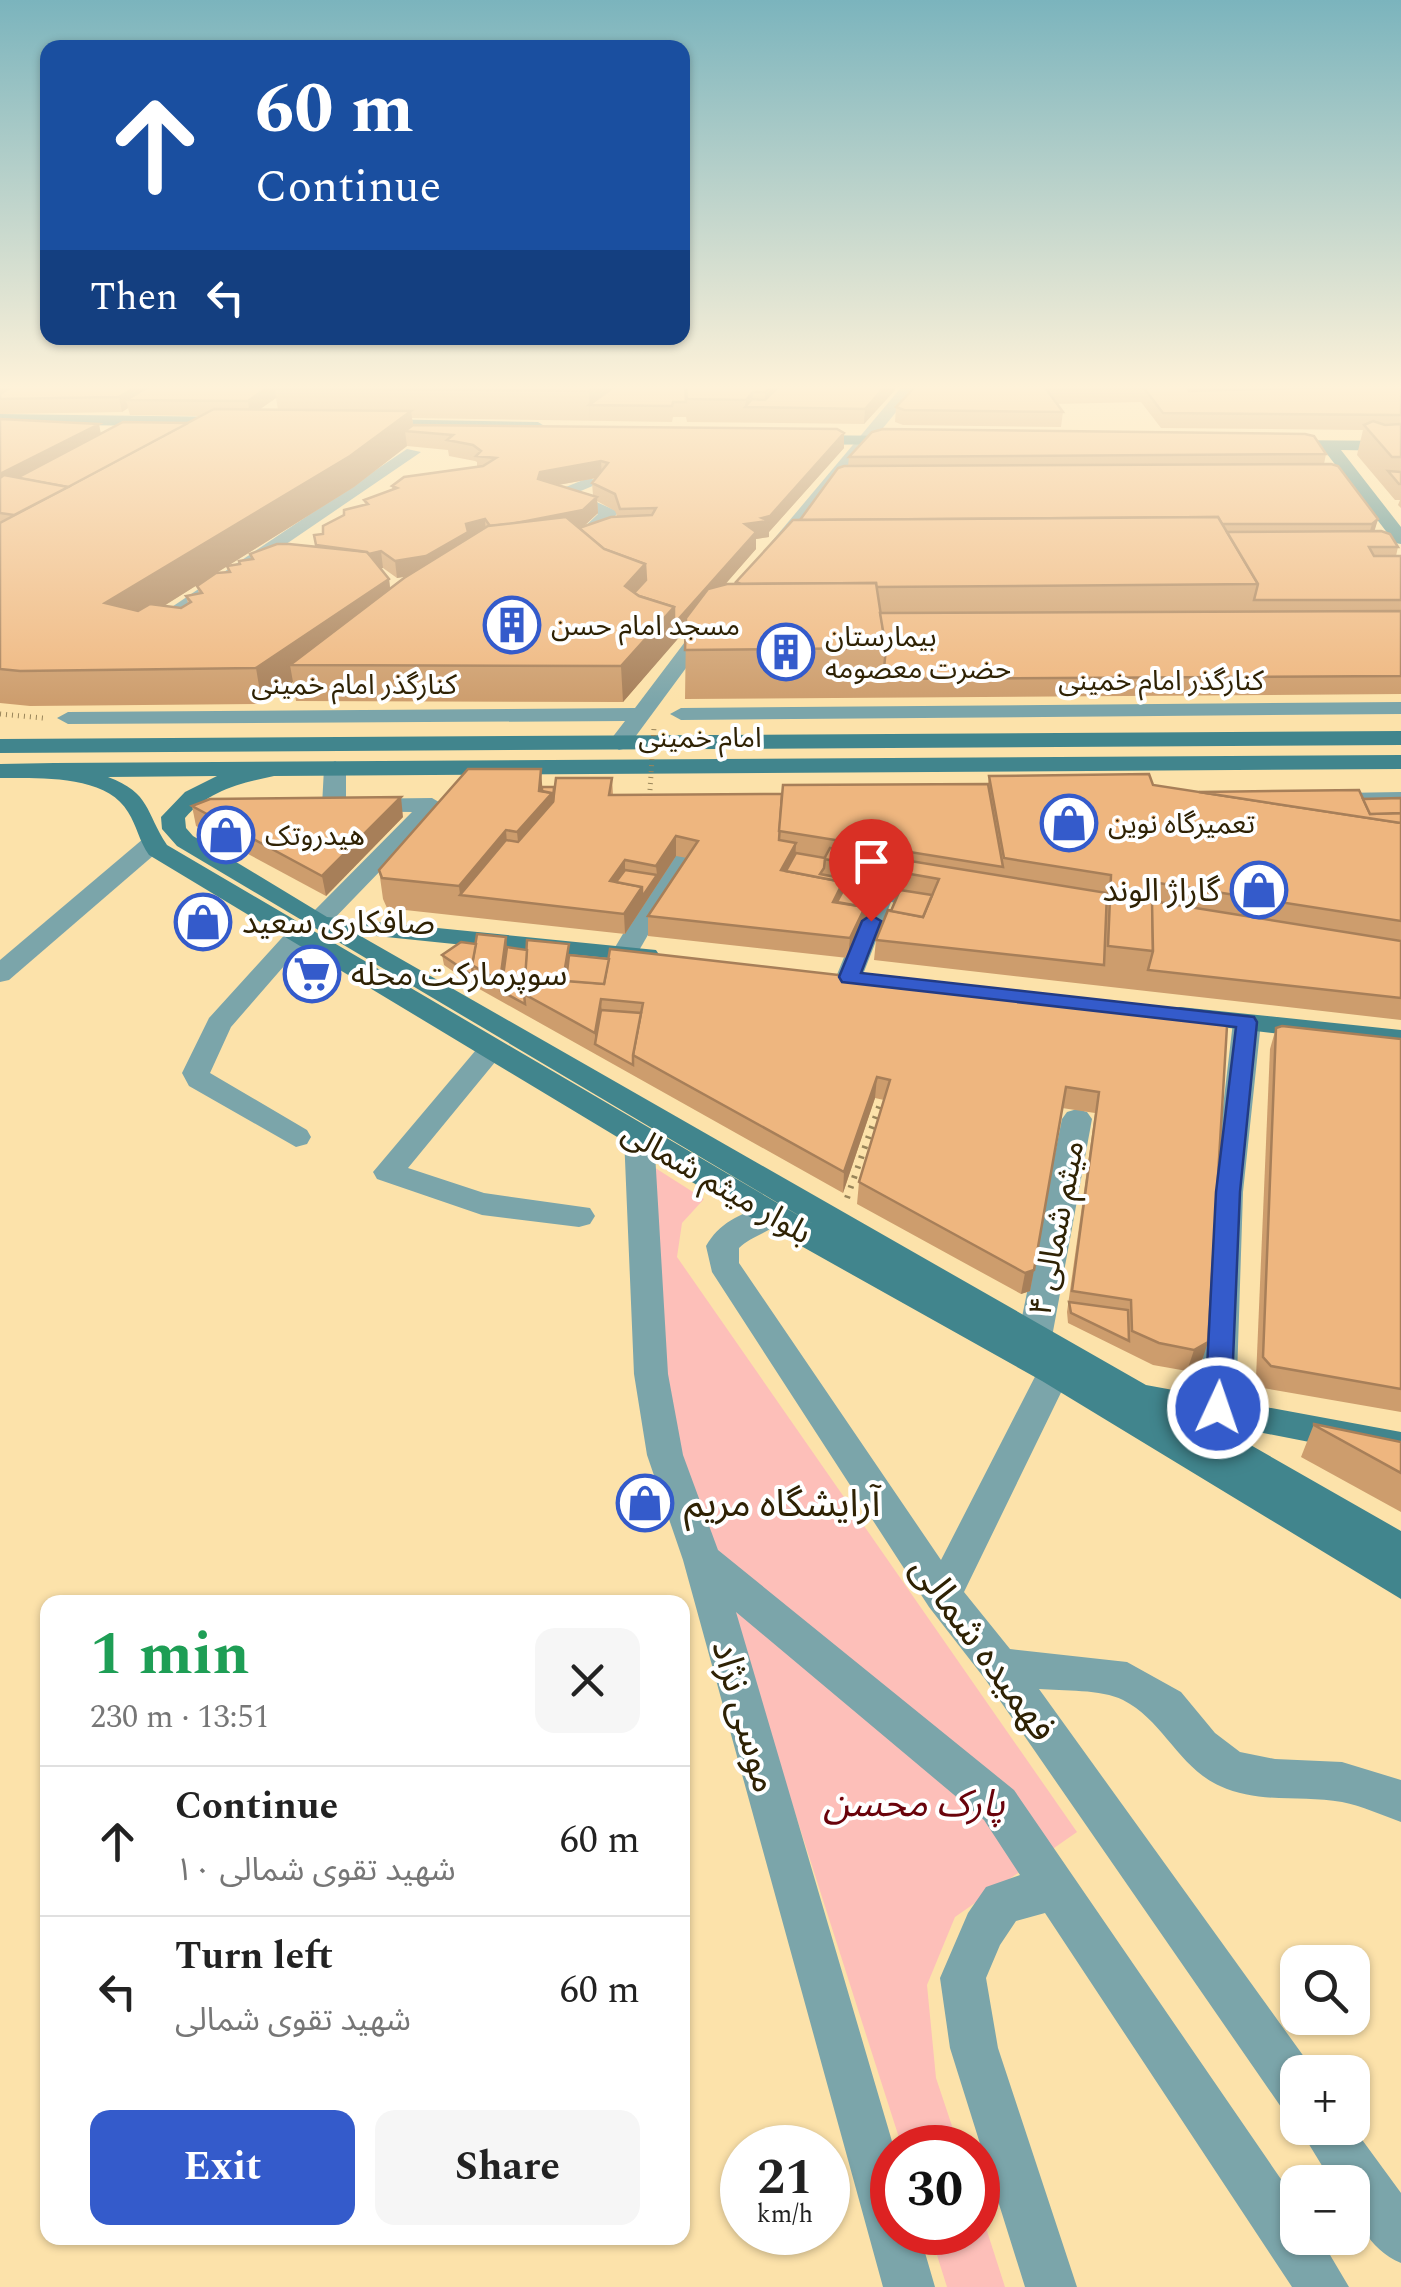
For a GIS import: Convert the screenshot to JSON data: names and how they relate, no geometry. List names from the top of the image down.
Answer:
{
  "streets": {
    "main road": ["امام خمینی", "بلوار میثم شمالی"],
    "street": [
      "کنارگذر امام خمینی",
      "میثم شمالی ۴",
      "فهمیده شمالی",
      "موسی نژاد"
    ]
  },
  "crossings": [
    ["بلوار میثم شمالی", "میثم شمالی ۴"],
    ["بلوار میثم شمالی", "فهمیده شمالی"],
    ["بلوار میثم شمالی", "موسی نژاد"]
  ],
  "parks": ["پارک محسن"],
  "places": {
    "building": ["مسجد امام حسن", "بیمارستان حضرت معصومه"],
    "shop": [
      "تعمیرگاه نوین",
      "هیدروتک",
      "گاراژ الوند",
      "صافکاری سعید",
      "آرایشگاه مریم"
    ],
    "supermarket": ["سوپرمارکت محله"]
  },
  "page": {
    "turn": ["60 m", "Continue"],
    "then": "Then",
    "heading": ["1 min", "230 m · 13:51"],
    "list": [
      {
        "name": "Continue",
        "note": "شهید تقوی شمالی ۱۰",
        "value": "60 m"
      },
      {
        "name": "Turn left",
        "note": "شهید تقوی شمالی",
        "value": "60 m"
      }
    ],
    "map_buttons": ["+", "−"],
    "buttons": ["Exit", "Share"],
    "speed": "21 km/h",
    "limit": "30"
  }
}
